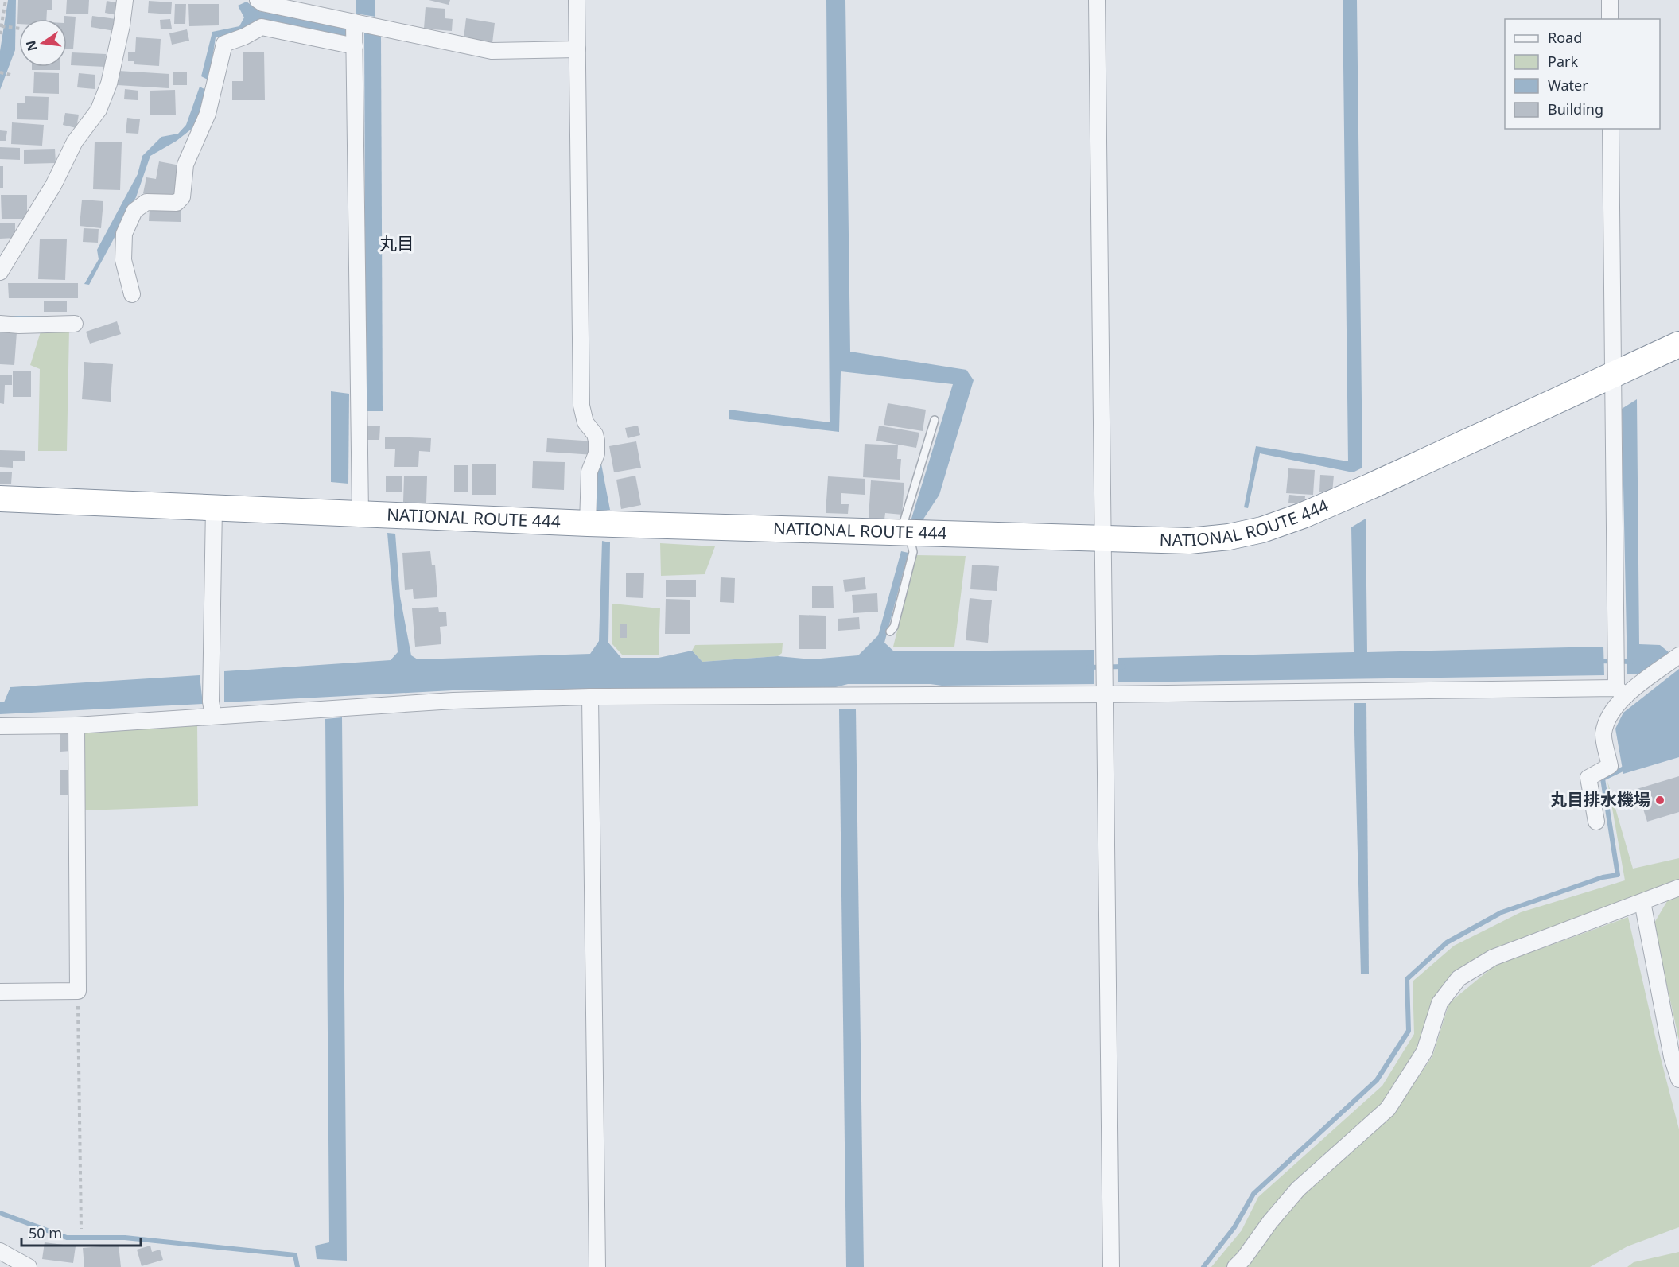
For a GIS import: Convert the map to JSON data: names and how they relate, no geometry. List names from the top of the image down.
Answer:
{
  "streets": {
    "highway": ["NATIONAL ROUTE 444"]
  },
  "districts": ["丸目"],
  "places": ["丸目排水機場"],
  "legend": [
    "Road",
    "Park",
    "Water",
    "Building"
  ],
  "scale_bar": "50 m",
  "north": "left"
}
